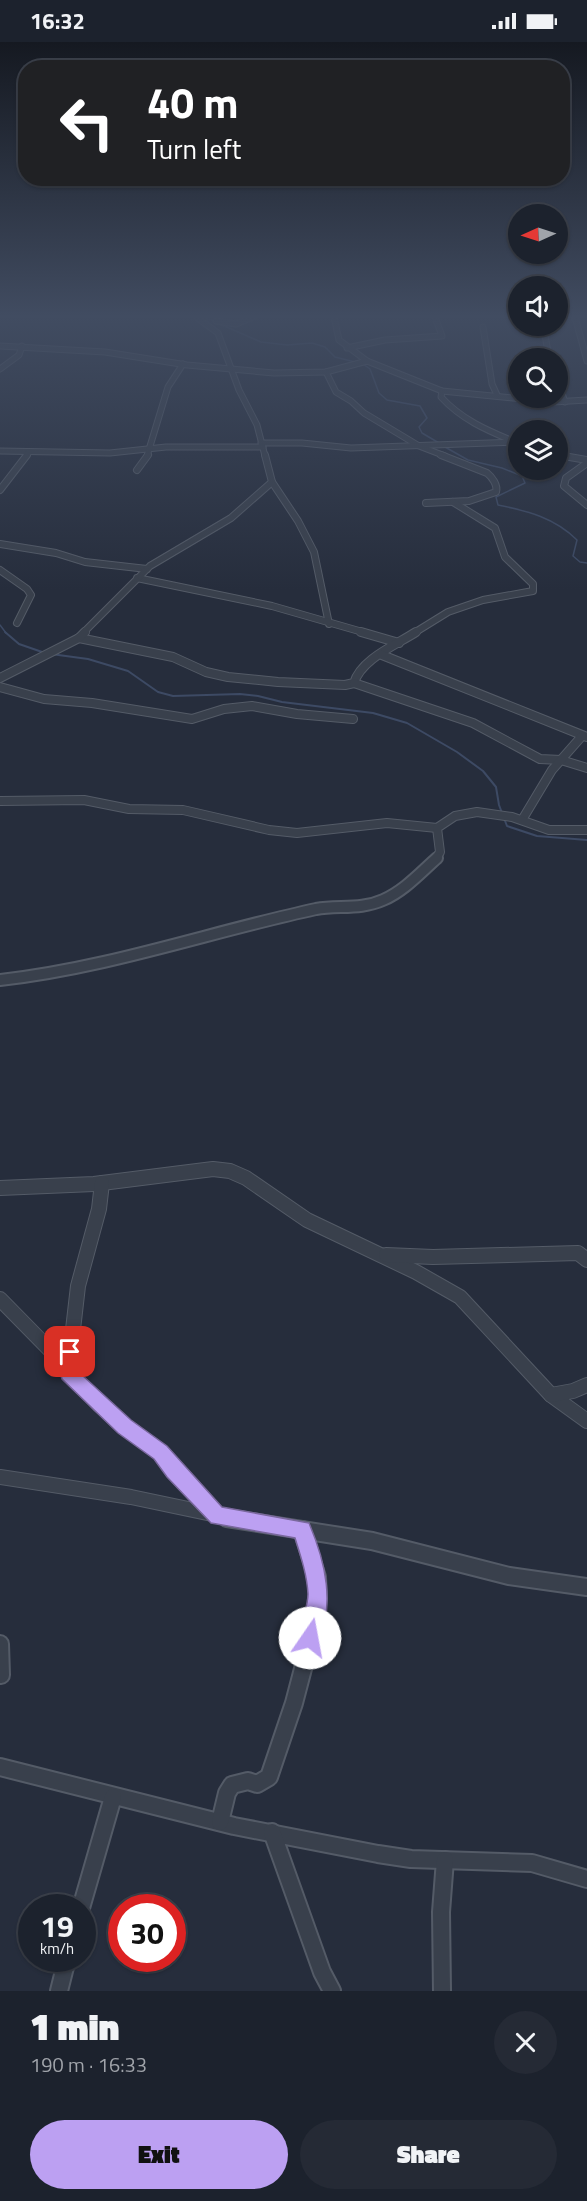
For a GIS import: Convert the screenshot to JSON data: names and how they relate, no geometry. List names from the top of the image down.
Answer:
{
  "north": "left",
  "page": {
    "status": "16:32",
    "turn": ["40 m", "Turn left"],
    "speed": "19 km/h",
    "limit": "30",
    "heading": ["1 min", "190 m · 16:33"],
    "buttons": ["Exit", "Share"]
  }
}
